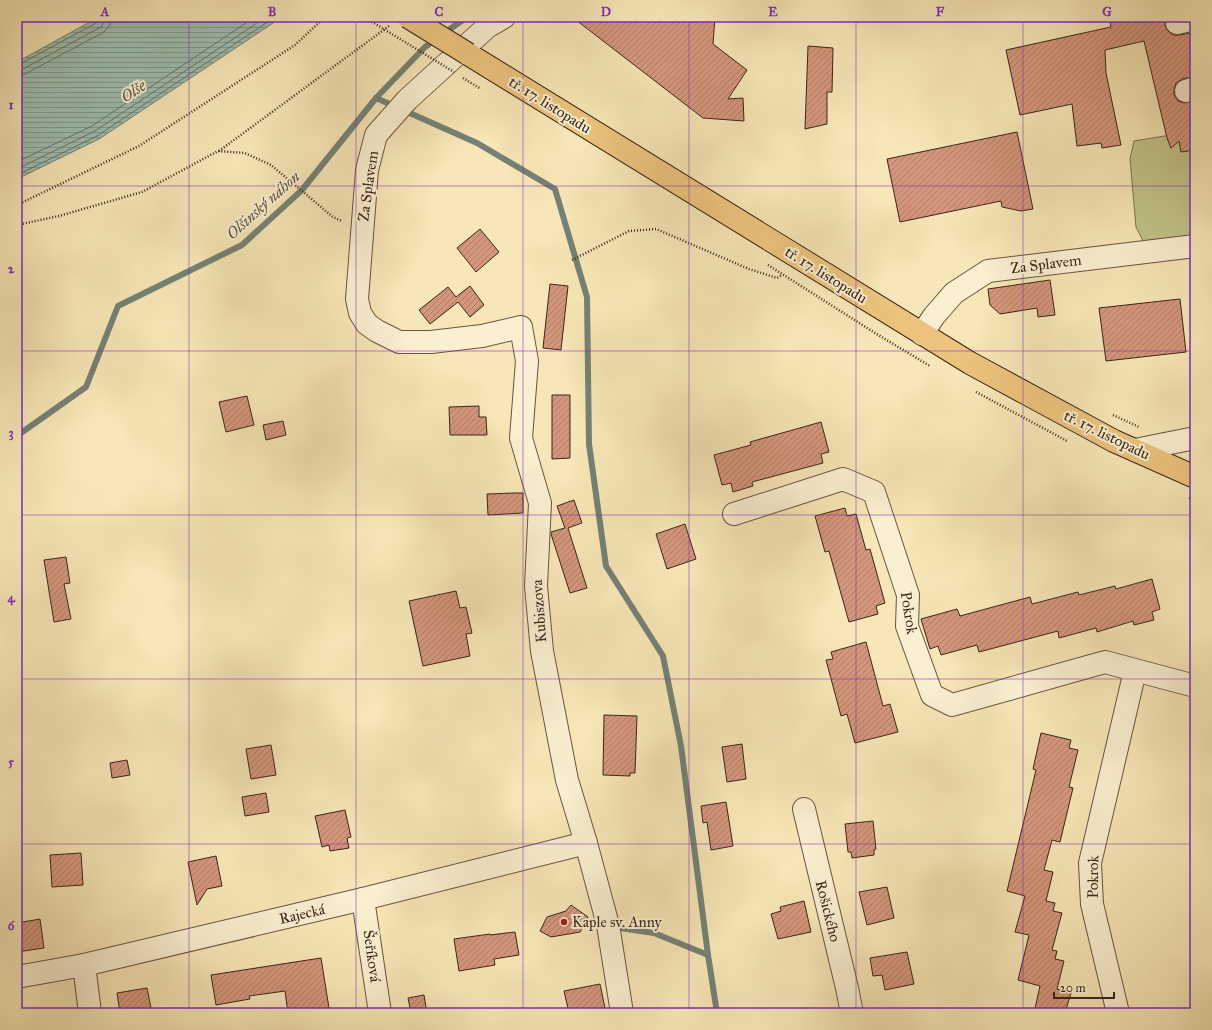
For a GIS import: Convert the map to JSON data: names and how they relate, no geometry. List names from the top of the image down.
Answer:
{
  "streets": {
    "main road": ["tř. 17. listopadu"],
    "street": [
      "Za Splavem",
      "Kubiszova",
      "Pokrok",
      "Rošického",
      "Rajecká",
      "Šeříková"
    ]
  },
  "crossings": [
    ["tř. 17. listopadu", "Za Splavem"],
    ["Za Splavem", "Kubiszova"],
    ["Kubiszova", "Rajecká"],
    ["Rajecká", "Šeříková"]
  ],
  "water": ["Olše", "Olšinský náhon"],
  "places": ["Kaple sv. Anny"],
  "scale_bar": "20 m",
  "grid": {
    "columns": [
      "A",
      "B",
      "C",
      "D",
      "E",
      "F",
      "G"
    ],
    "rows": [
      "1",
      "2",
      "3",
      "4",
      "5",
      "6"
    ]
  }
}
